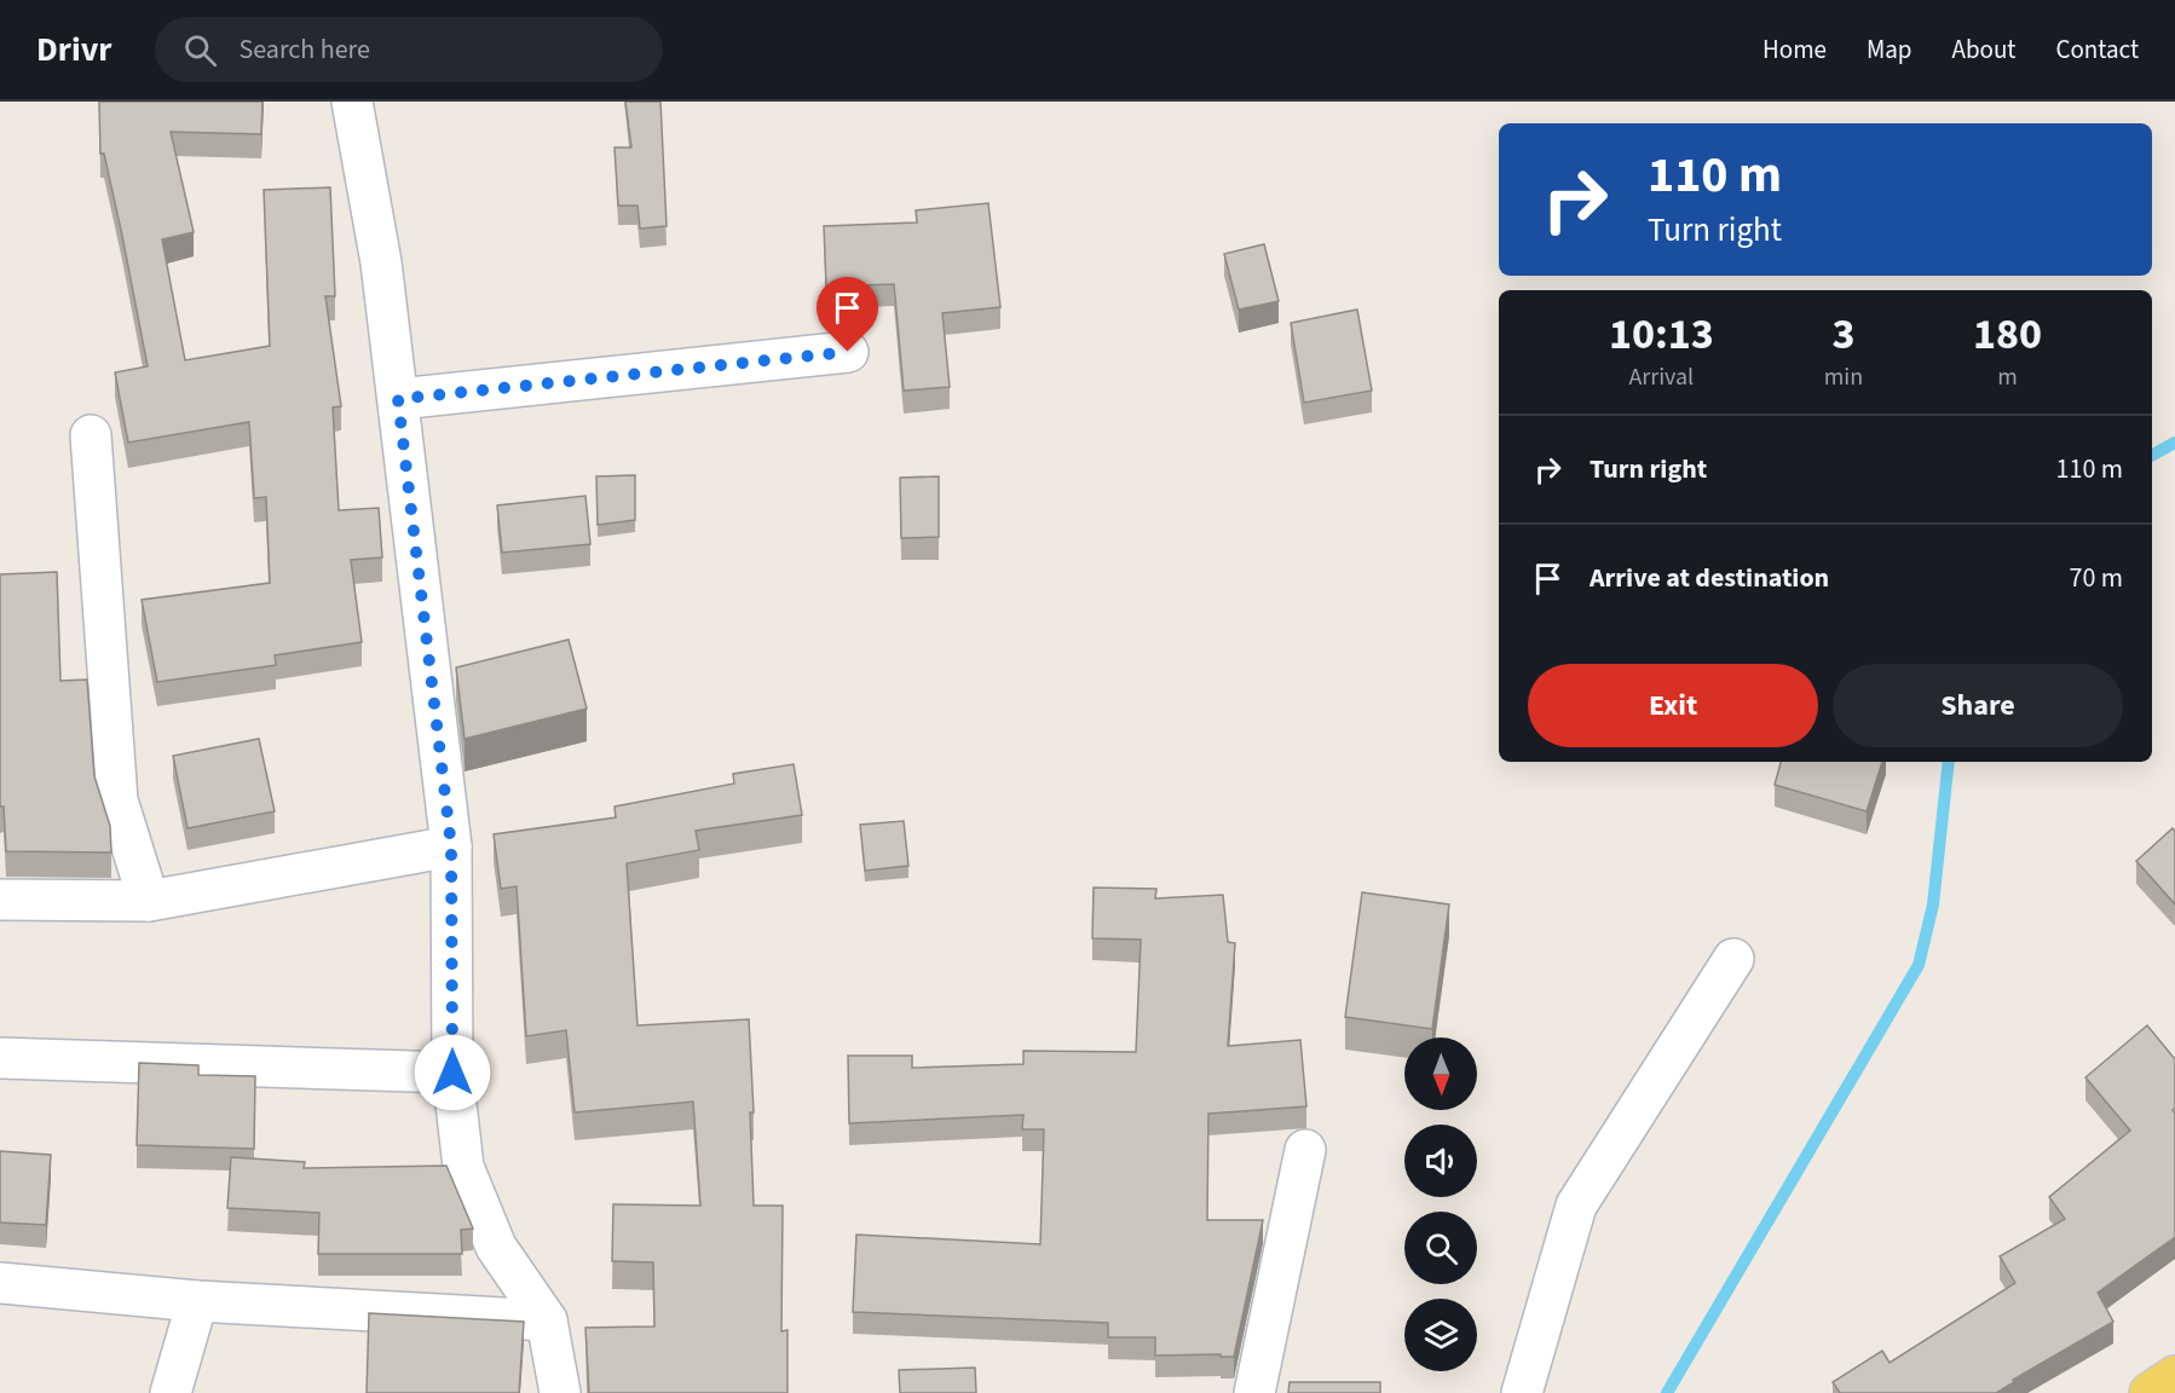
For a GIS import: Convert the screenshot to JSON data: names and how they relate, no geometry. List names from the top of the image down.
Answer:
{
  "north": "bottom",
  "page": {
    "header": "Drivr",
    "search": "Search here",
    "nav": [
      "Home",
      "Map",
      "About",
      "Contact"
    ],
    "turn": ["110 m", "Turn right"],
    "eta": [
      "10:13",
      "Arrival",
      "3",
      "min",
      "180",
      "m"
    ],
    "list": [
      {
        "name": "Turn right",
        "value": "110 m"
      },
      {
        "name": "Arrive at destination",
        "value": "70 m"
      }
    ],
    "buttons": ["Exit", "Share"]
  }
}
